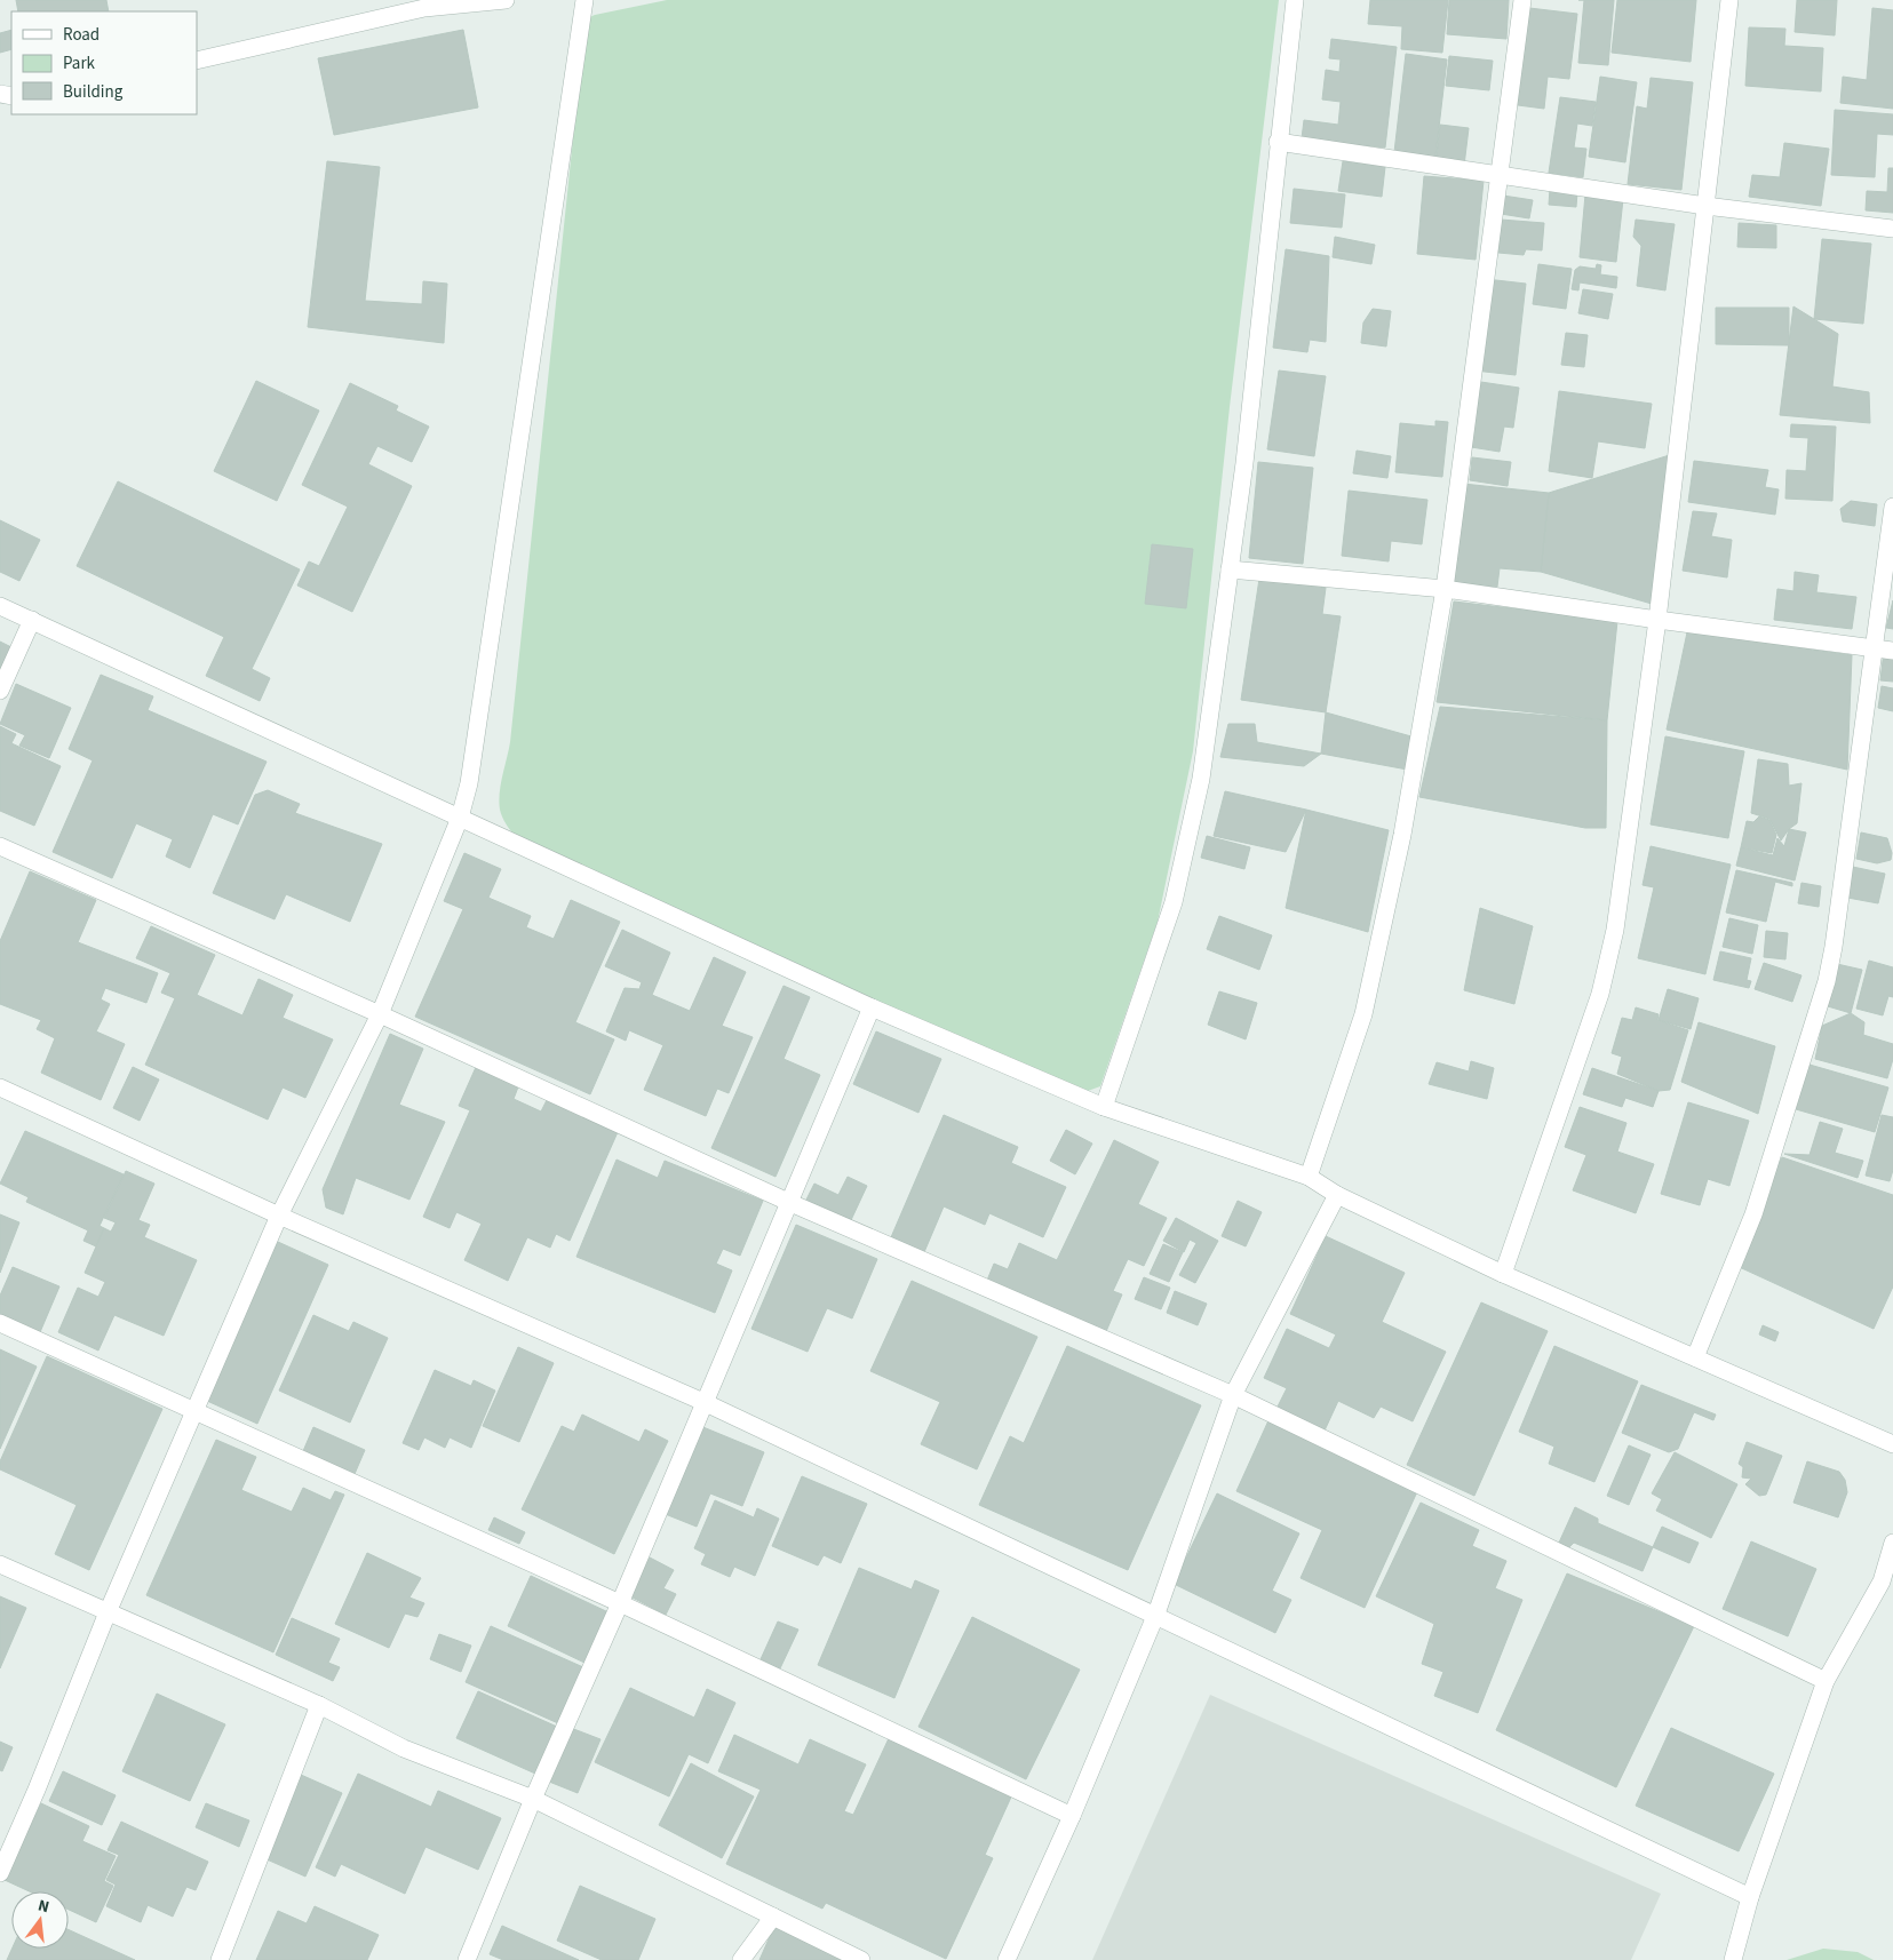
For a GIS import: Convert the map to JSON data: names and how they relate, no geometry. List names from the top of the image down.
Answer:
{
  "legend": ["Road", "Park", "Building"],
  "north": "top"
}
